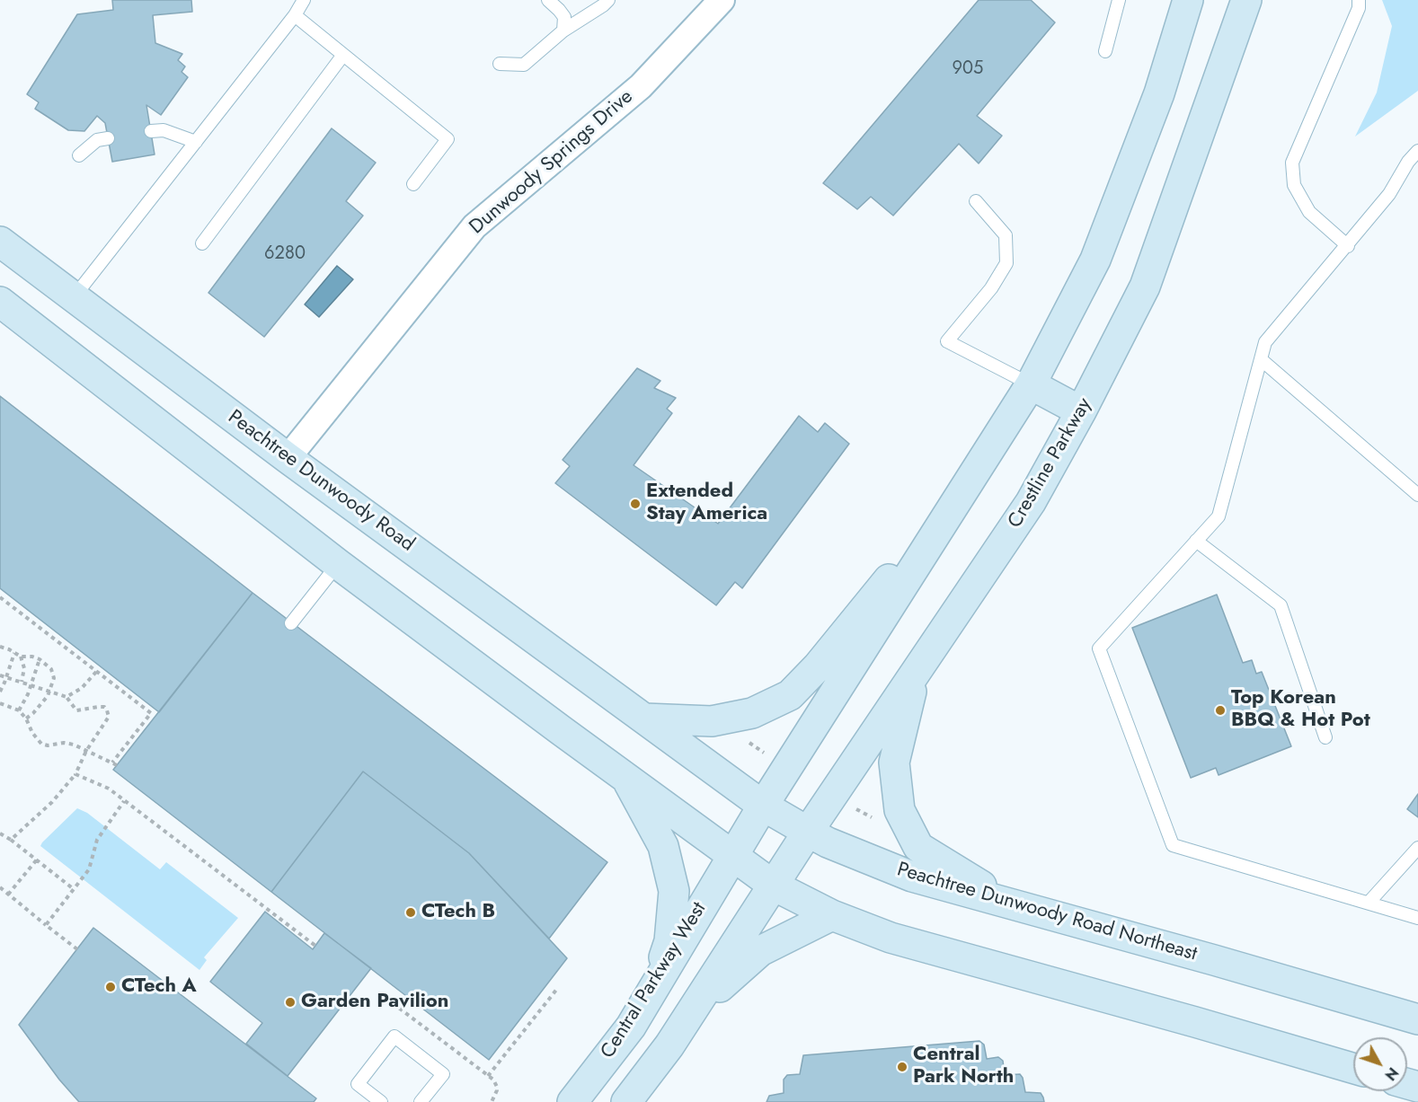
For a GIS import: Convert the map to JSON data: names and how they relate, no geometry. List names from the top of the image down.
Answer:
{
  "streets": {
    "main road": [
      "Crestline Parkway",
      "Peachtree Dunwoody Road",
      "Peachtree Dunwoody Road Northeast",
      "Central Parkway West"
    ],
    "street": ["Dunwoody Springs Drive"]
  },
  "crossings": [
    ["Dunwoody Springs Drive", "Peachtree Dunwoody Road"],
    ["Crestline Parkway", "Peachtree Dunwoody Road Northeast"],
    ["Peachtree Dunwoody Road", "Peachtree Dunwoody Road Northeast"]
  ],
  "places": [
    "Extended Stay America",
    "Top Korean BBQ & Hot Pot",
    "CTech B",
    "CTech A",
    "Garden Pavilion",
    "Central Park North"
  ],
  "house_numbers": ["905", "6280"],
  "north": "bottom right"
}
